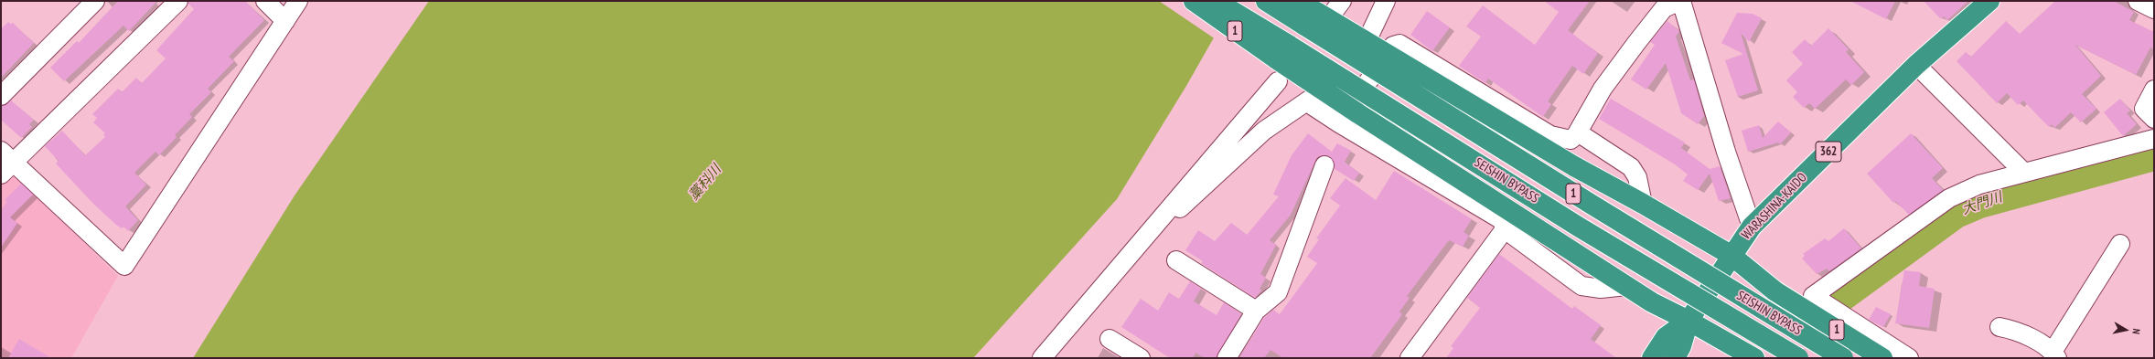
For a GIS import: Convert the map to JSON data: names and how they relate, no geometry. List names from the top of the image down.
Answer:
{
  "streets": {
    "highway": [
      "1",
      "362",
      "SEISHIN BYPASS",
      "WARASHINA-KAIDO"
    ]
  },
  "crossings": [
    ["1", "362"],
    ["1", "WARASHINA-KAIDO"],
    ["362", "WARASHINA-KAIDO"]
  ],
  "water": ["藁科川", "大門川"],
  "north": "right"
}
